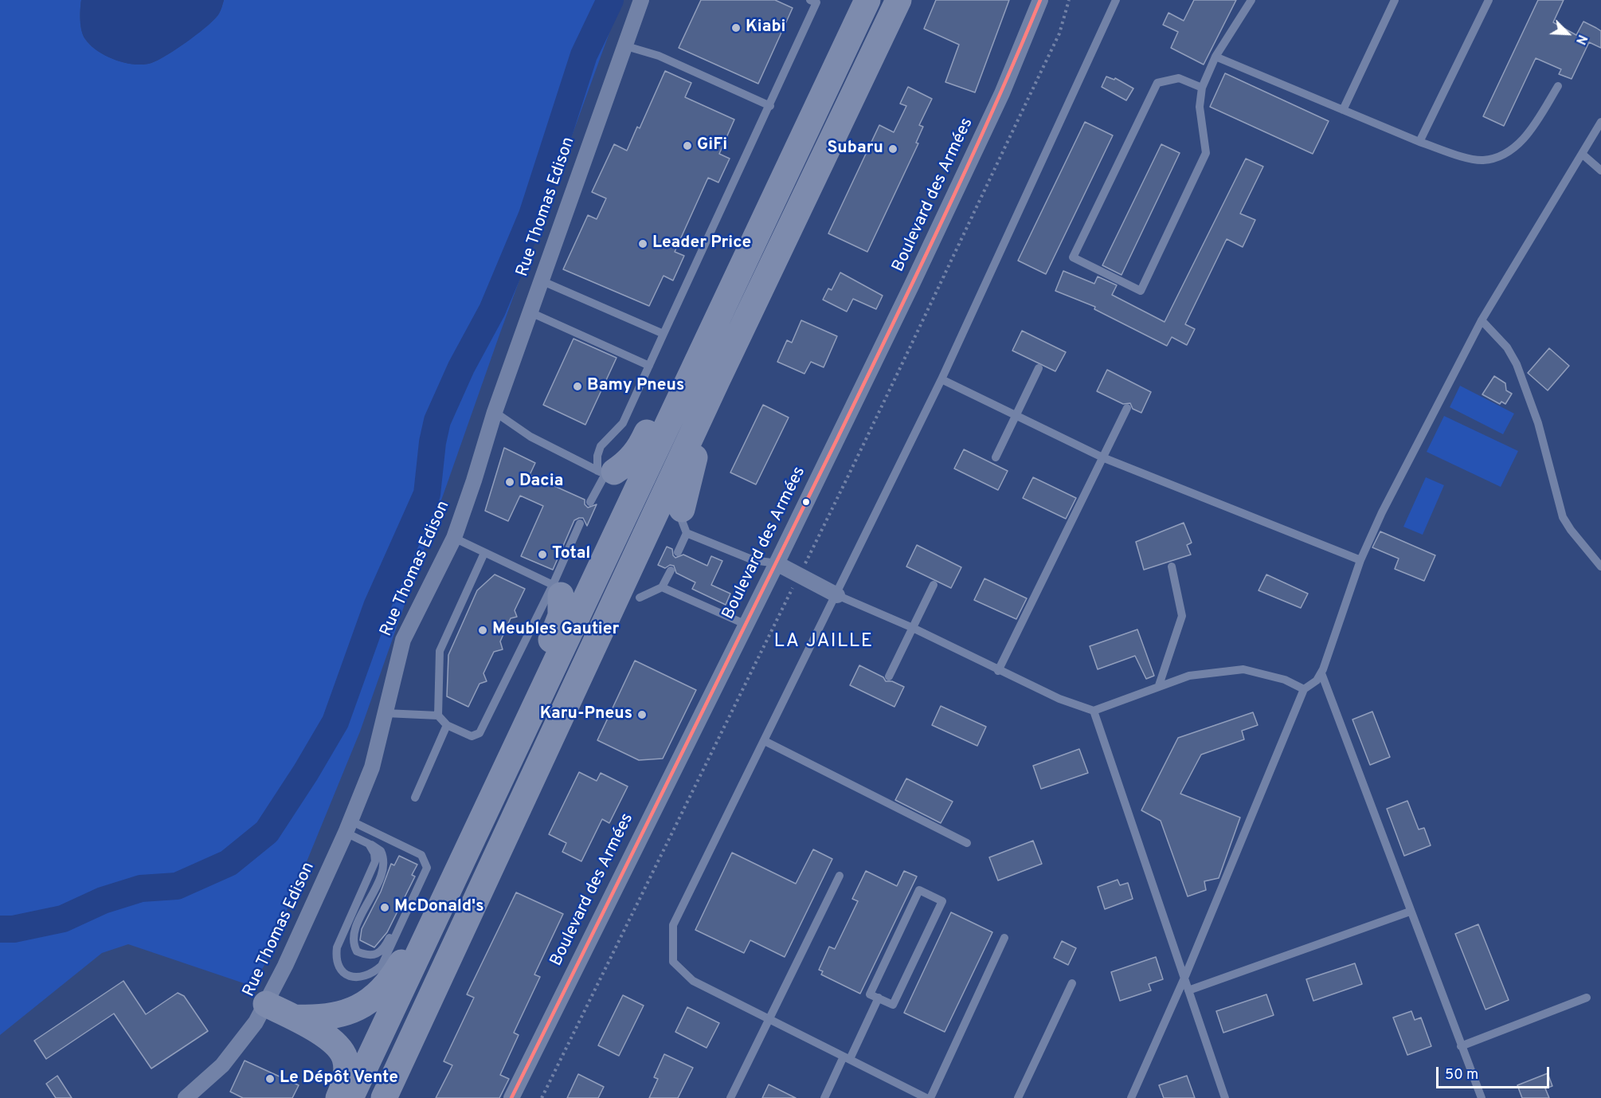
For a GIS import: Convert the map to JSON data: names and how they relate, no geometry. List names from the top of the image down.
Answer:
{
  "streets": {
    "street": ["Boulevard des Armées", "Rue Thomas Edison"]
  },
  "districts": ["LA JAILLE"],
  "places": [
    "Kiabi",
    "GiFi",
    "Subaru",
    "Leader Price",
    "Bamy Pneus",
    "Dacia",
    "Total",
    "Meubles Gautier",
    "Karu-Pneus",
    "McDonald's",
    "Le Dépôt Vente"
  ],
  "scale_bar": "50 m",
  "north": "bottom right"
}
